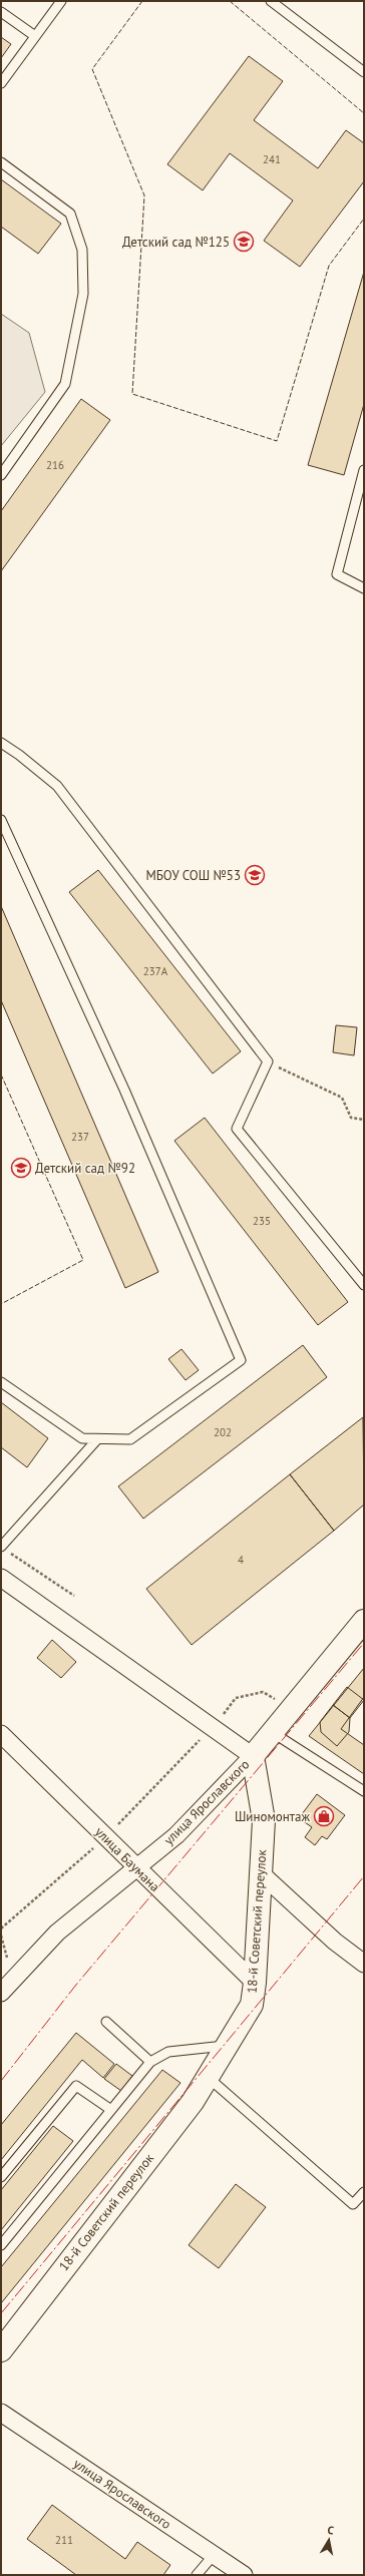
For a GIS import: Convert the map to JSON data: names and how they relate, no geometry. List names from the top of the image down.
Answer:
{
  "streets": {
    "street": ["улица Ярославского", "улица Баумана", "18-й Советский переулок"]
  },
  "crossings": [
    ["улица Ярославского", "улица Баумана"],
    ["улица Ярославского", "18-й Советский переулок"],
    ["улица Баумана", "18-й Советский переулок"]
  ],
  "places": {
    "school or university": ["Детский сад №125", "МБОУ СОШ №53", "Детский сад №92"],
    "shop": ["Шиномонтаж"]
  },
  "house_numbers": [
    "241",
    "216",
    "237А",
    "237",
    "235",
    "202",
    "4",
    "211"
  ],
  "north": "top"
}
